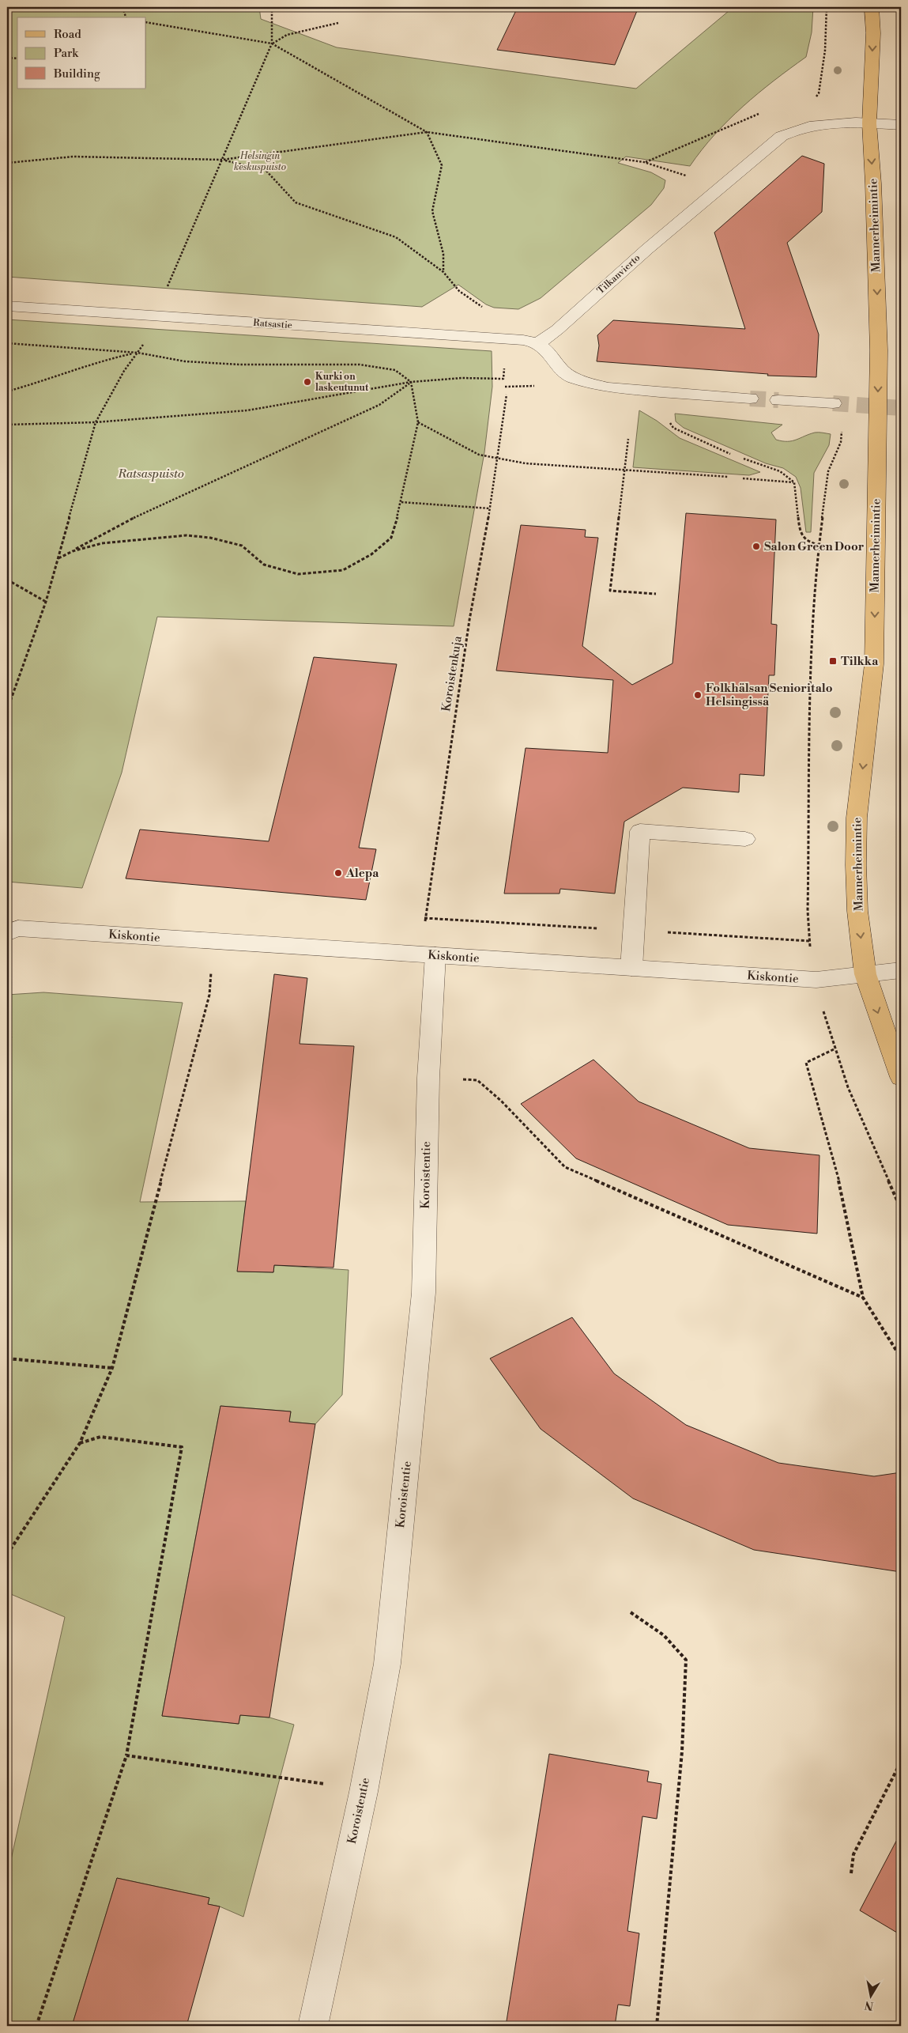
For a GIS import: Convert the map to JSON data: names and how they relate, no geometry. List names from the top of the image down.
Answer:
{
  "streets": {
    "main road": ["Mannerheimintie"],
    "street": [
      "Tilkanvierto",
      "Ratsastie",
      "Kiskontie",
      "Koroistentie"
    ],
    "path": ["Koroistenkuja"]
  },
  "crossings": [
    ["Mannerheimintie", "Tilkanvierto"],
    ["Mannerheimintie", "Kiskontie"],
    ["Tilkanvierto", "Ratsastie"],
    ["Koroistenkuja", "Kiskontie"],
    ["Koroistenkuja", "Koroistentie"],
    ["Kiskontie", "Koroistentie"]
  ],
  "one_way": ["Mannerheimintie"],
  "parks": ["Helsingin keskuspuisto", "Ratsaspuisto"],
  "places": {
    "other": [
      "Kurki on laskeutunut",
      "Salon Green Door",
      "Folkhälsan Senioritalo Helsingissä",
      "Alepa"
    ],
    "transit": ["Tilkka"]
  },
  "legend": ["Road", "Park", "Building"],
  "north": "bottom"
}
